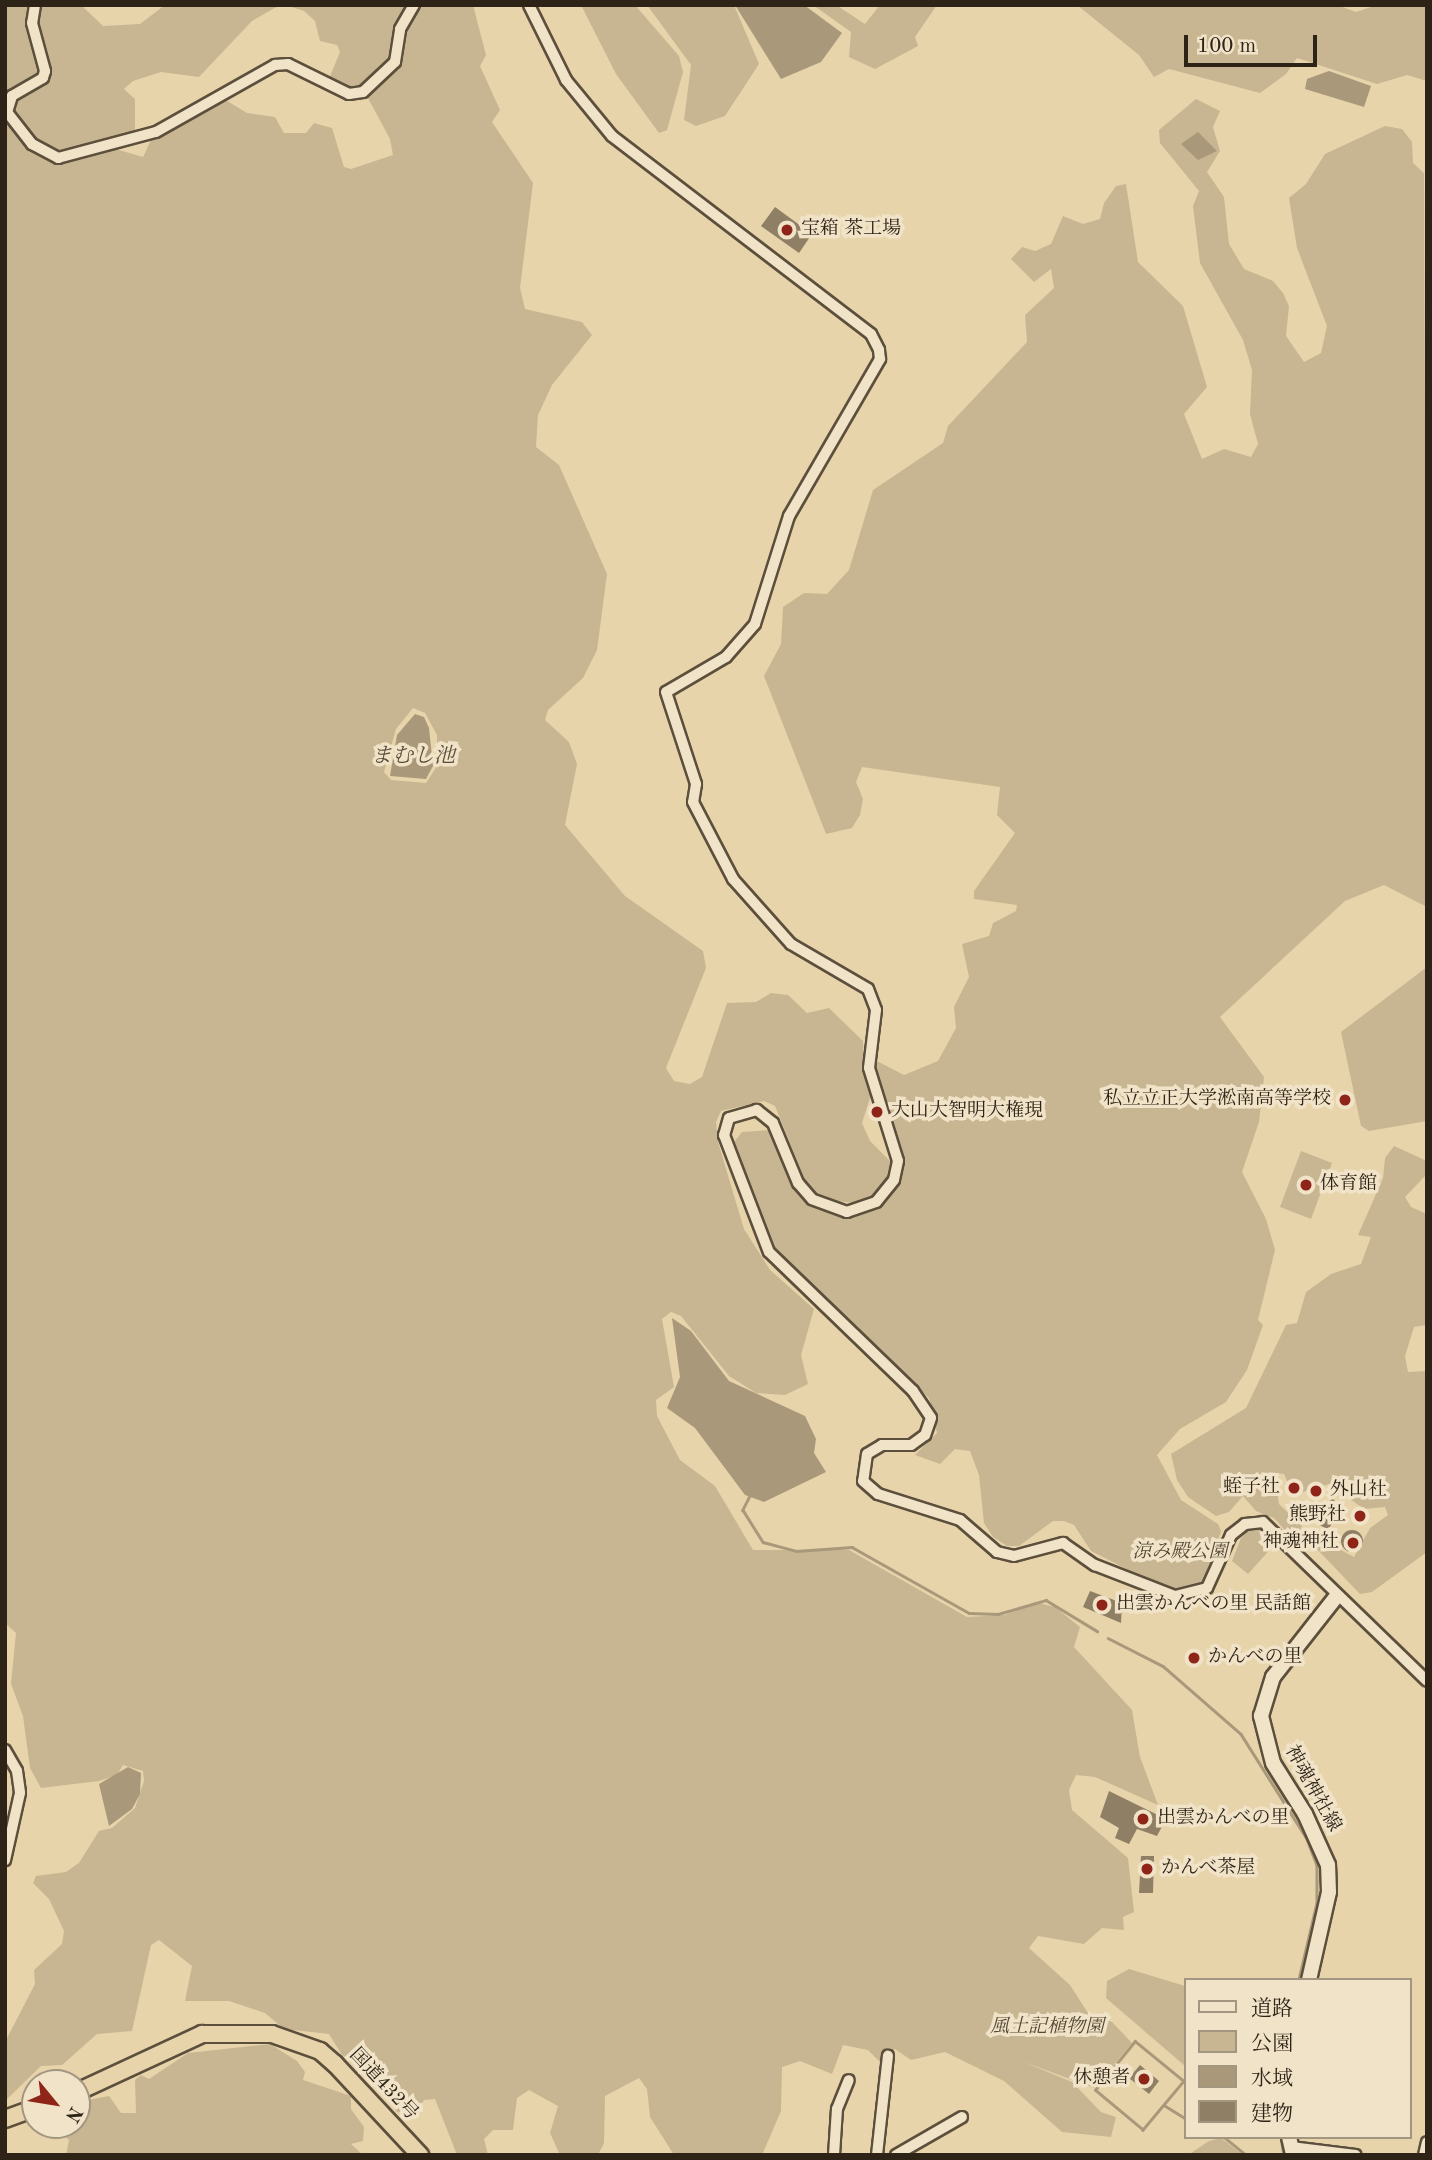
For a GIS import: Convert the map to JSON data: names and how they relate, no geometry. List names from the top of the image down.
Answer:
{
  "streets": {
    "highway": ["国道432号"],
    "main road": ["神魂神社線"]
  },
  "water": ["まむし池"],
  "parks": ["涼み殿公園", "風土記植物園"],
  "places": [
    "宝箱 茶工場",
    "私立立正大学淞南高等学校",
    "大山大智明大権現",
    "体育館",
    "蛭子社",
    "外山社",
    "熊野社",
    "神魂神社",
    "出雲かんべの里 民話館",
    "かんべの里",
    "出雲かんべの里",
    "かんべ茶屋",
    "休憩者"
  ],
  "legend": [
    "道路",
    "公園",
    "水域",
    "建物"
  ],
  "scale_bar": "100 m",
  "north": "bottom right"
}
